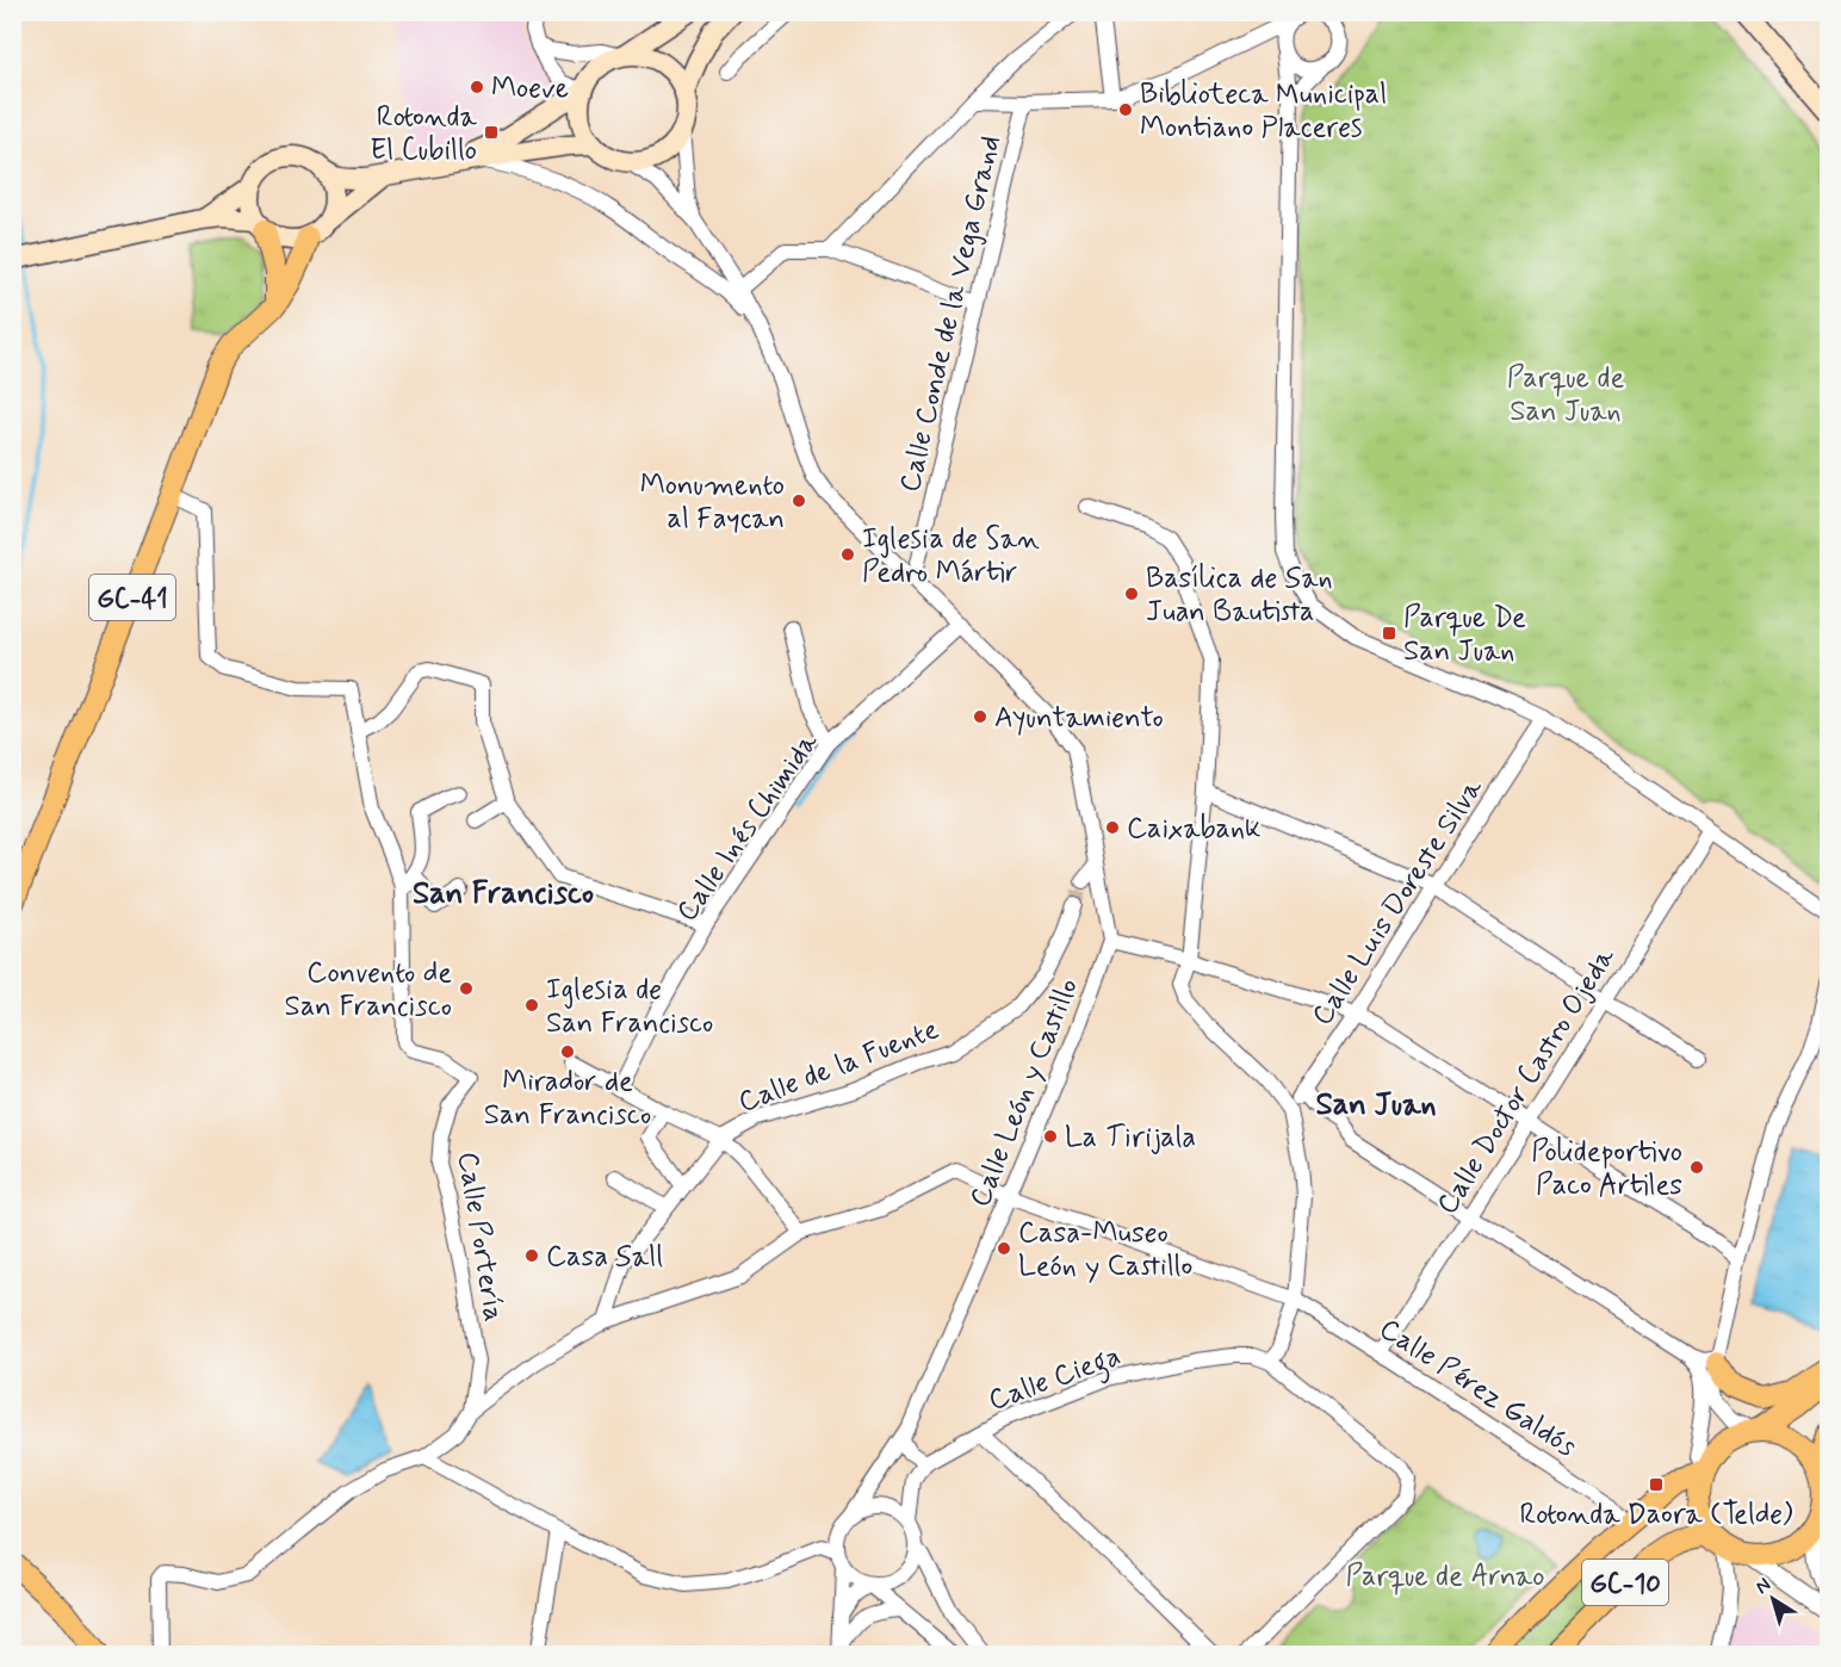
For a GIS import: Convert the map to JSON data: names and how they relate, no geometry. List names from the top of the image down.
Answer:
{
  "streets": {
    "main road": ["GC-41", "GC-10"],
    "street": [
      "Calle Conde de la Vega Grand",
      "Calle Inés Chimida",
      "Calle Luis Doreste Silva",
      "Calle de la Fuente",
      "Calle Doctor Castro Ojeda",
      "Calle León y Castillo",
      "Calle Portería",
      "Calle Ciega",
      "Calle Pérez Galdós"
    ]
  },
  "crossings": [
    ["Calle Doctor Castro Ojeda", "Calle Pérez Galdós"],
    ["Calle León y Castillo", "Calle Pérez Galdós"],
    ["Calle Pérez Galdós", "GC-10"]
  ],
  "districts": ["San Francisco", "San Juan"],
  "parks": ["Parque de San Juan", "Parque de Arnao"],
  "places": {
    "other": [
      "Moeve",
      "Biblioteca Municipal Montiano Placeres",
      "Monumento al Faycan",
      "Iglesia de San Pedro Mártir",
      "Basílica de San Juan Bautista",
      "Ayuntamiento",
      "Caixabank",
      "Convento de San Francisco",
      "Iglesia de San Francisco",
      "Mirador de San Francisco",
      "La Tirijala",
      "Polideportivo Paco Artiles",
      "Casa-Museo León y Castillo",
      "Casa Sall"
    ],
    "transit": ["Rotonda El Cubillo", "Parque De San Juan", "Rotonda Daora (Telde)"]
  },
  "north": "top left"
}
